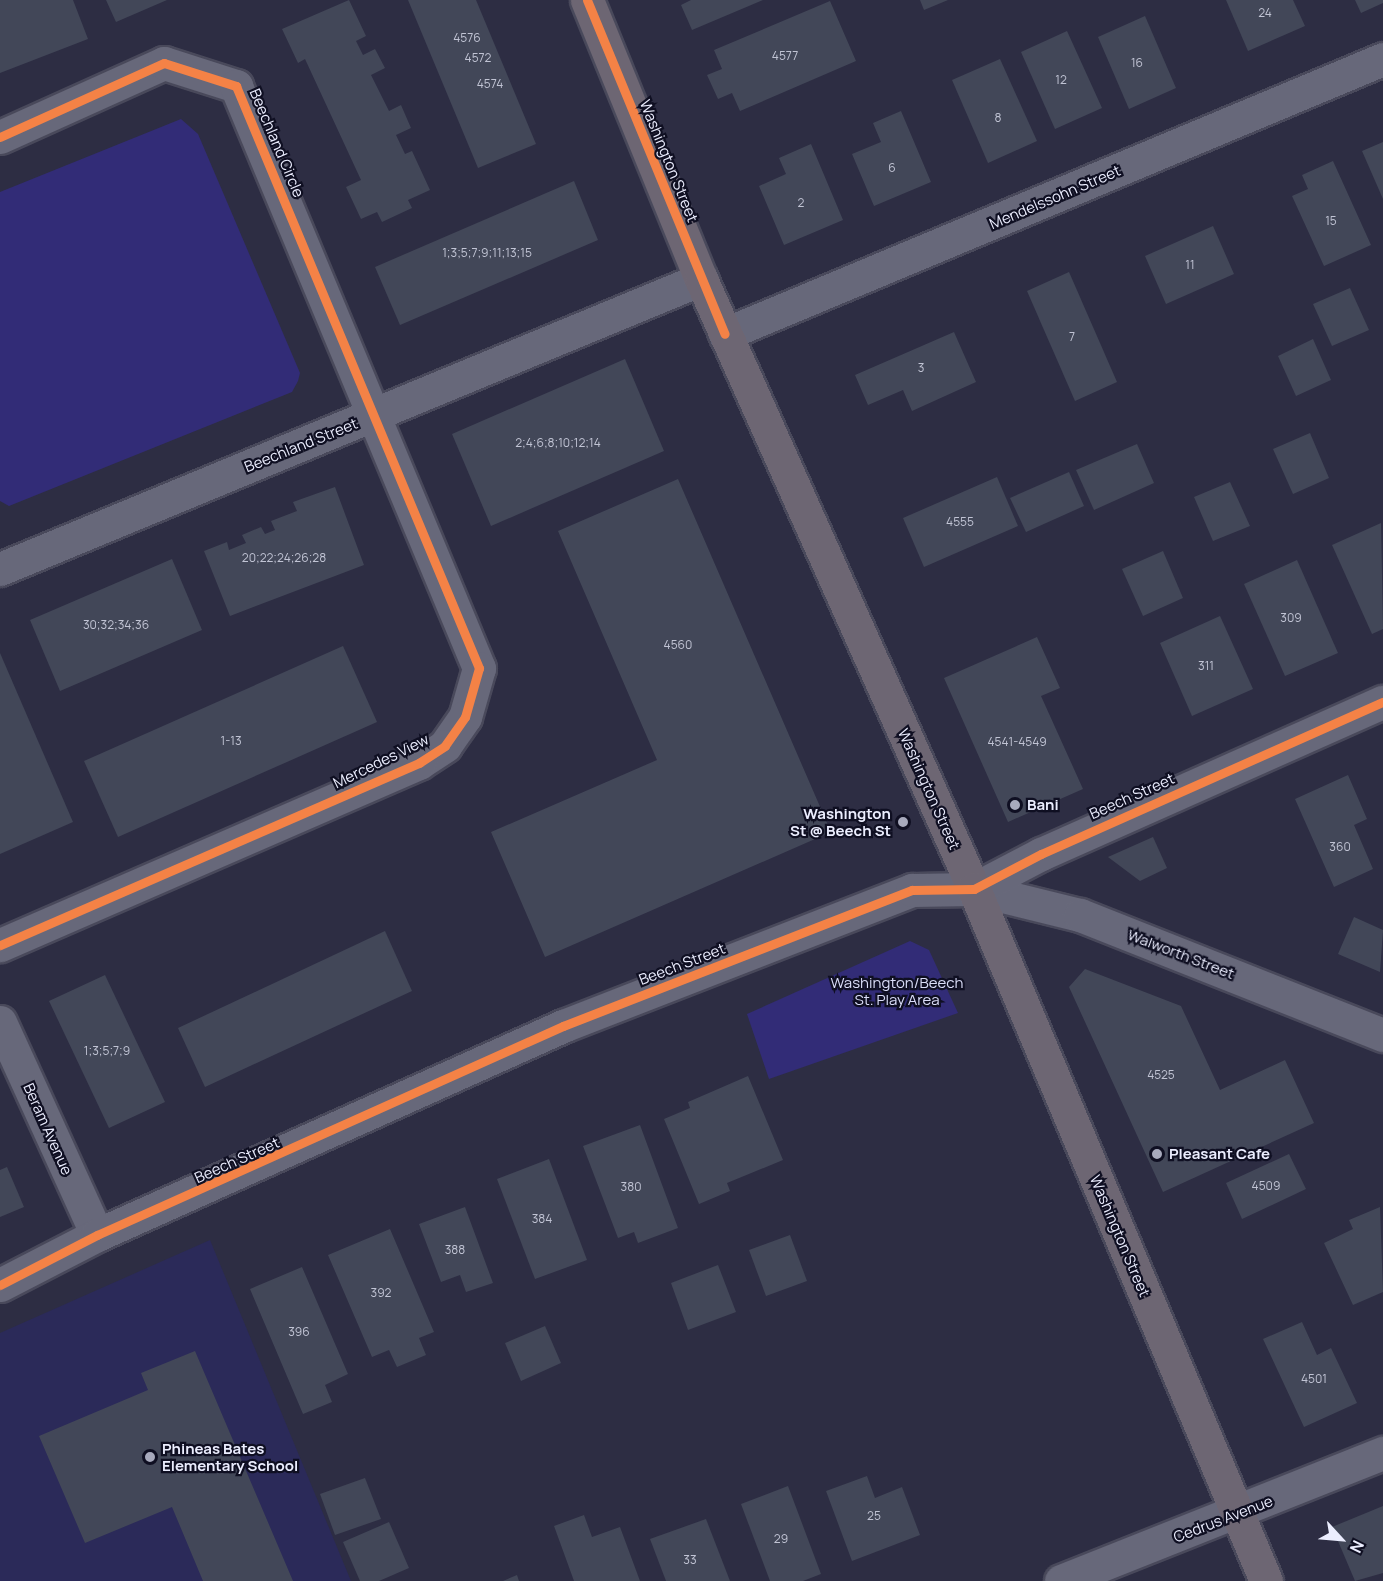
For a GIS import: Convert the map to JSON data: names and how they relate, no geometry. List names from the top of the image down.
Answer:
{
  "streets": {
    "main road": ["Washington Street"],
    "street": [
      "Beechland Circle",
      "Mendelssohn Street",
      "Beechland Street",
      "Mercedes View",
      "Beech Street",
      "Walworth Street",
      "Beram Avenue",
      "Cedrus Avenue"
    ]
  },
  "crossings": [
    ["Beechland Circle", "Beechland Street"],
    ["Beechland Circle", "Mercedes View"],
    ["Washington Street", "Mendelssohn Street"],
    ["Washington Street", "Beechland Street"],
    ["Washington Street", "Beech Street"],
    ["Washington Street", "Walworth Street"],
    ["Washington Street", "Cedrus Avenue"],
    ["Beechland Street", "Mercedes View"],
    ["Beech Street", "Walworth Street"],
    ["Beech Street", "Beram Avenue"]
  ],
  "parks": ["Washington/Beech St. Play Area"],
  "places": [
    "Bani",
    "Washington St @ Beech St",
    "Pleasant Cafe",
    "Phineas Bates Elementary School"
  ],
  "house_numbers": [
    "24",
    "4576",
    "4577",
    "4572",
    "16",
    "12",
    "4574",
    "8",
    "6",
    "2",
    "15",
    "1;3;5;7;9;11;13;15",
    "11",
    "7",
    "3",
    "2;4;6;8;10;12;14",
    "4555",
    "20;22;24;26;28",
    "309",
    "30;32;34;36",
    "4560",
    "311",
    "1-13",
    "4541-4549",
    "360",
    "1;3;5;7;9",
    "4525",
    "4509",
    "380",
    "384",
    "388",
    "392",
    "396",
    "4501",
    "25",
    "29",
    "33"
  ],
  "north": "bottom right"
}
